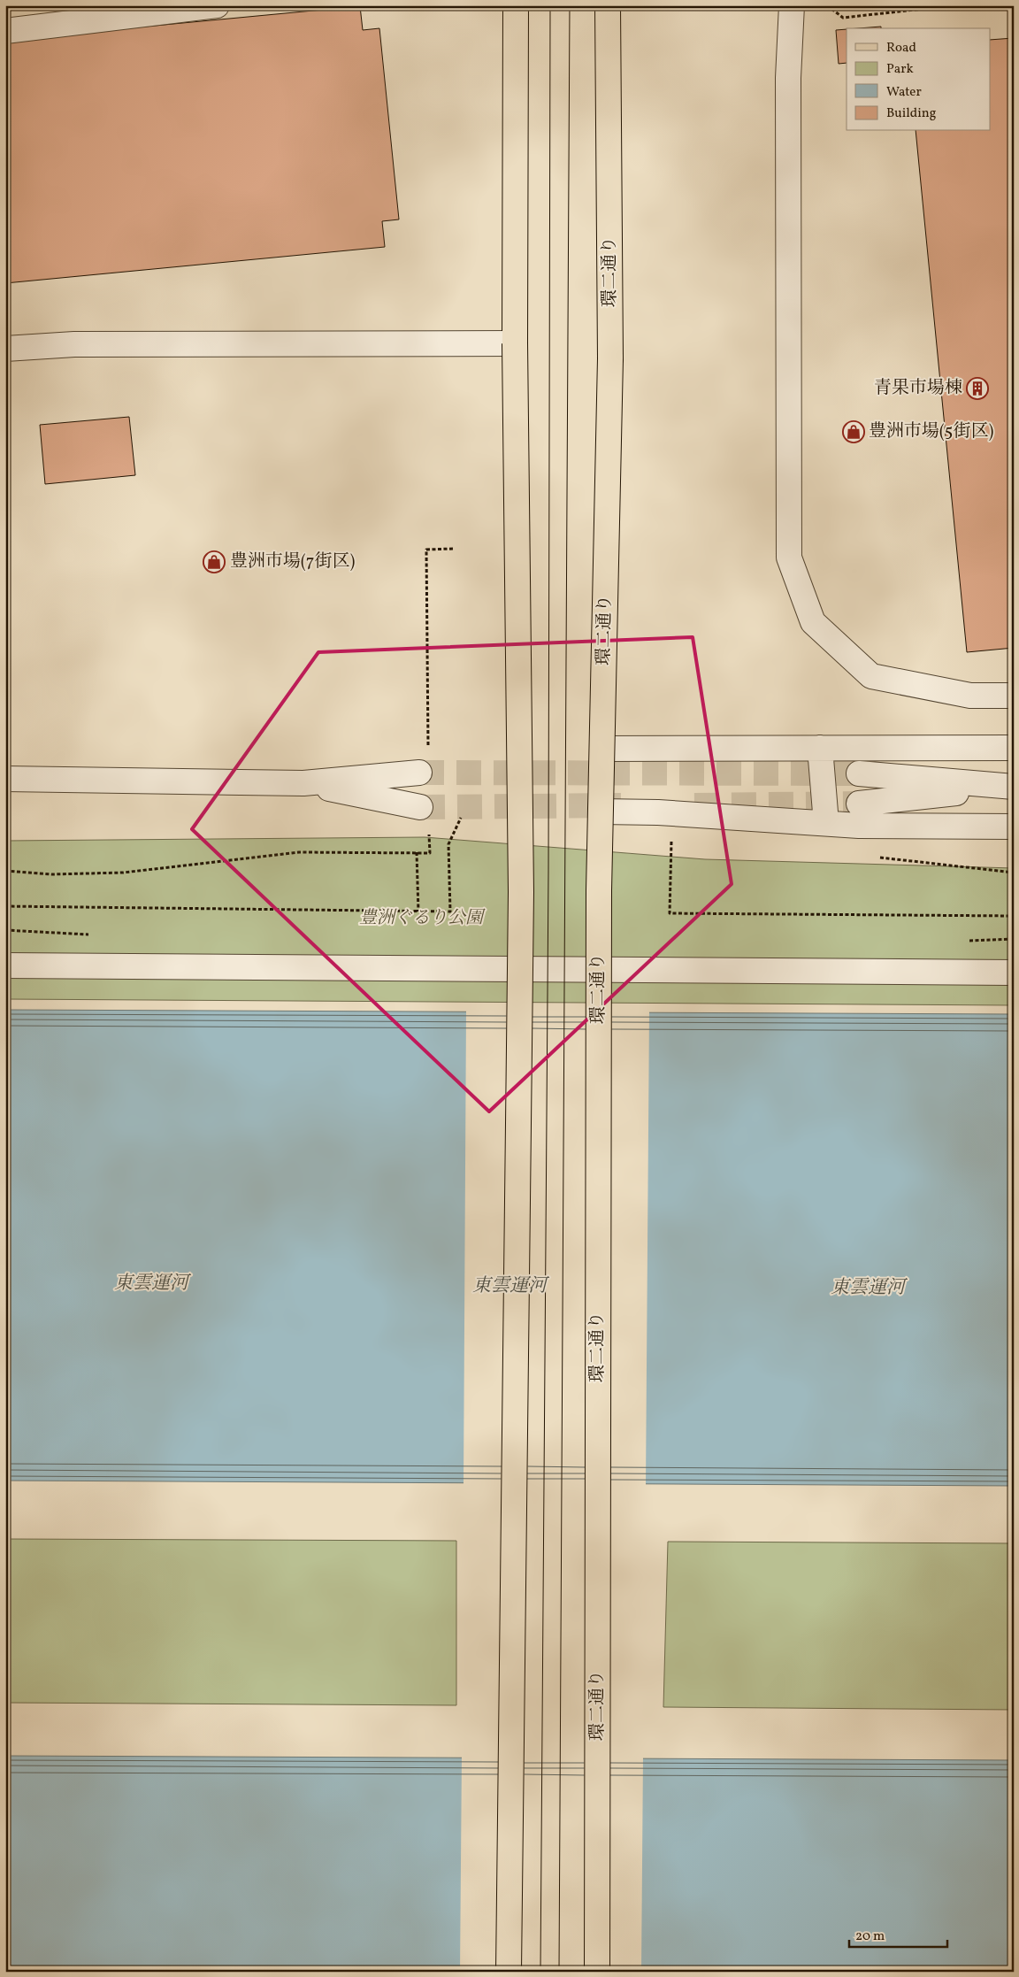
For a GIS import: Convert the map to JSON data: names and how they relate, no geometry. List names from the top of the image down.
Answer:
{
  "streets": {
    "main road": ["環二通り"]
  },
  "water": ["東雲運河"],
  "parks": ["豊洲ぐるり公園"],
  "places": {
    "building": ["青果市場棟"],
    "shop": ["豊洲市場(5街区)", "豊洲市場(7街区)"]
  },
  "legend": [
    "Road",
    "Park",
    "Water",
    "Building"
  ],
  "scale_bar": "20 m"
}
